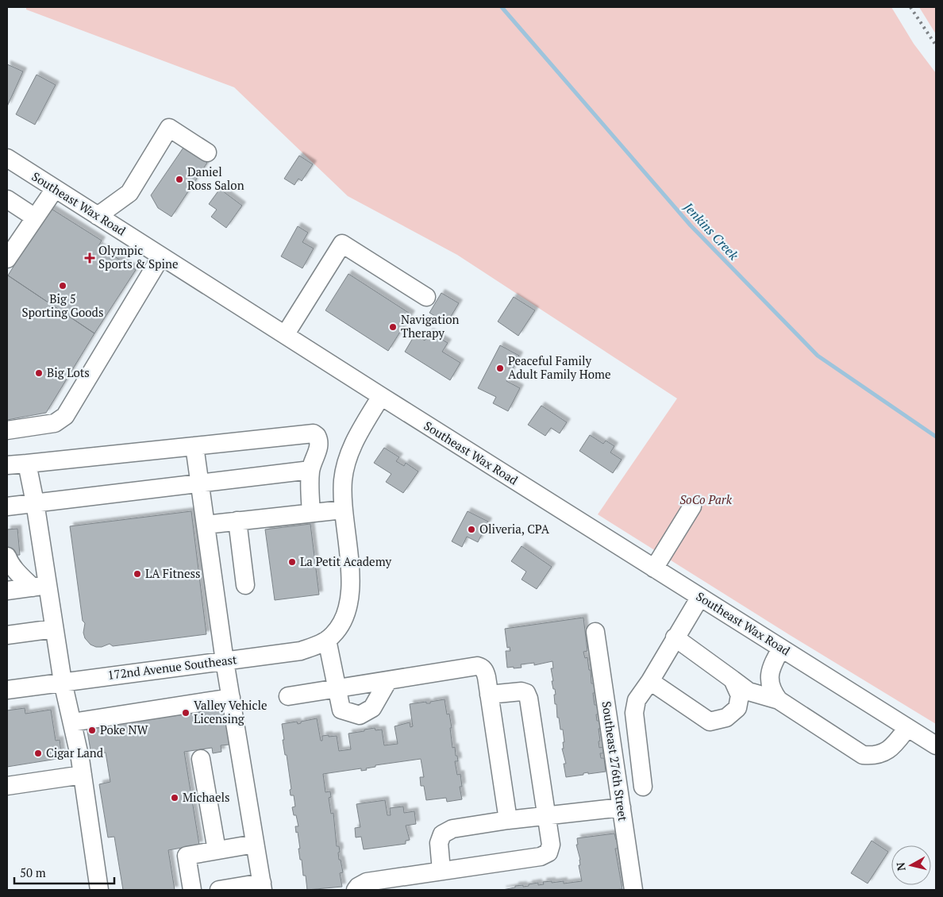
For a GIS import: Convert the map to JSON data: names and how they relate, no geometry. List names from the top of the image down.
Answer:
{
  "streets": {
    "street": ["Southeast Wax Road", "172nd Avenue Southeast", "Southeast 276th Street"]
  },
  "water": ["Jenkins Creek"],
  "parks": ["SoCo Park"],
  "places": {
    "other": [
      "Daniel Ross Salon",
      "Big 5 Sporting Goods",
      "Navigation Therapy",
      "Peaceful Family Adult Family Home",
      "Big Lots",
      "Oliveria, CPA",
      "La Petit Academy",
      "LA Fitness",
      "Valley Vehicle Licensing",
      "Poke NW",
      "Cigar Land",
      "Michaels"
    ],
    "health": ["Olympic Sports & Spine"]
  },
  "scale_bar": "50 m",
  "north": "left"
}
